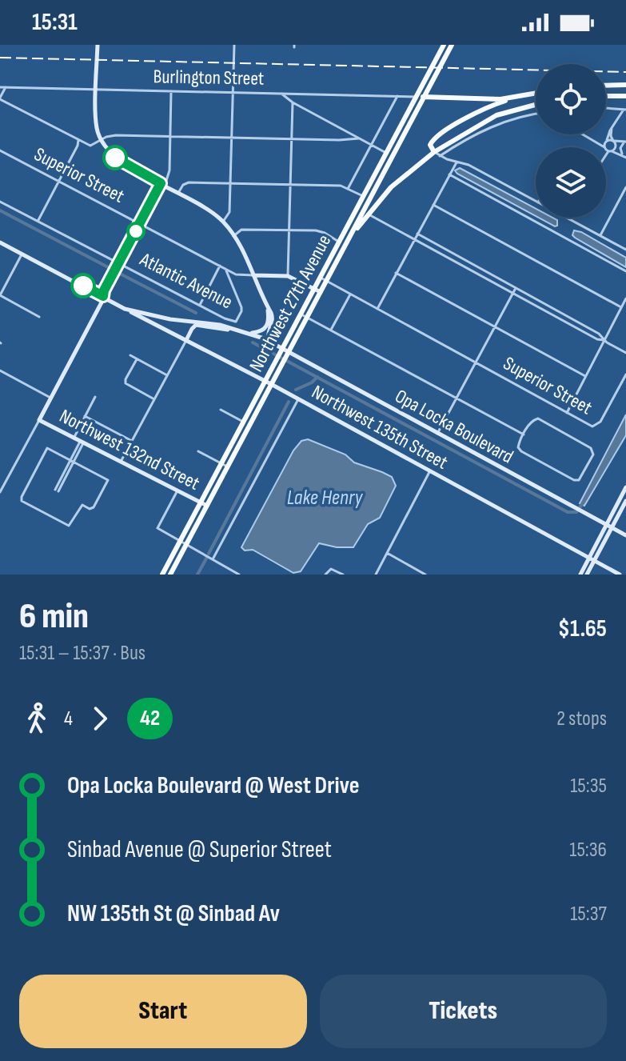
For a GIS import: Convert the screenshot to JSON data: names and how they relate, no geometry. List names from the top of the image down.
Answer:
{
  "streets": {
    "main road": [
      "Superior Street",
      "Northwest 27th Avenue",
      "Opa Locka Boulevard",
      "Northwest 135th Street",
      "Northwest 132nd Street"
    ],
    "street": ["Burlington Street", "Atlantic Avenue"]
  },
  "crossings": [
    ["Burlington Street", "Northwest 27th Avenue"],
    ["Superior Street", "Atlantic Avenue"],
    ["Superior Street", "Northwest 27th Avenue"],
    ["Northwest 27th Avenue", "Opa Locka Boulevard"],
    ["Northwest 27th Avenue", "Northwest 135th Street"],
    ["Northwest 27th Avenue", "Northwest 132nd Street"],
    ["Opa Locka Boulevard", "Northwest 135th Street"]
  ],
  "water": ["Lake Henry"],
  "lines": ["bus line 42"],
  "page": {
    "status": "15:31",
    "heading": ["6 min", "15:31 – 15:37 · Bus", "$1.65"],
    "legs": ["4", "42", "2 stops"],
    "list": [
      {
        "name": "Opa Locka Boulevard @ West Drive",
        "value": "15:35"
      },
      {
        "name": "Sinbad Avenue @ Superior Street",
        "value": "15:36"
      },
      {
        "name": "NW 135th St @ Sinbad Av",
        "value": "15:37"
      }
    ],
    "buttons": ["Start", "Tickets"]
  }
}
